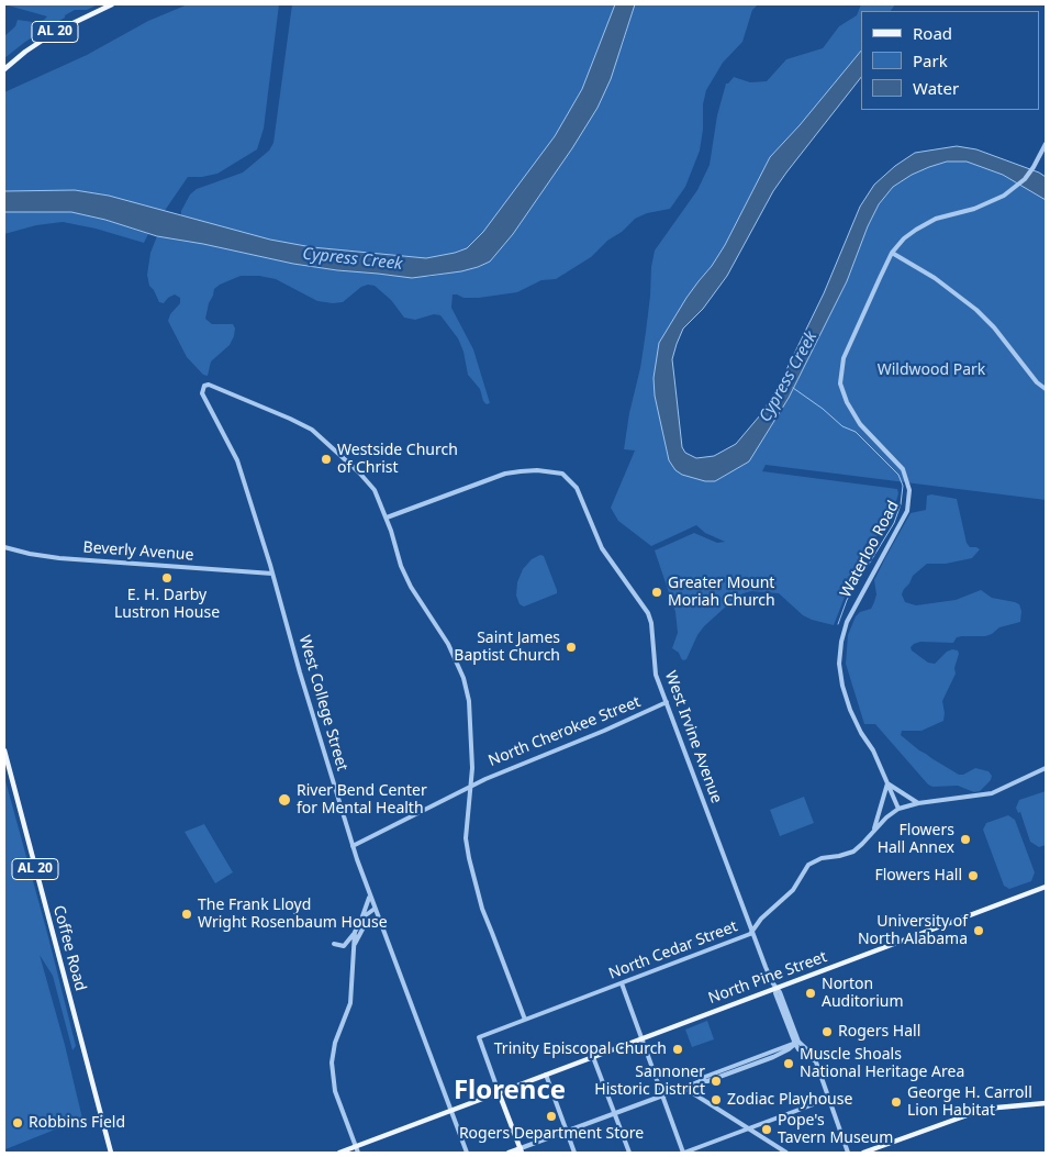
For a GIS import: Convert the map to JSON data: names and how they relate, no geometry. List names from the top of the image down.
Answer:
{
  "streets": {
    "main road": ["AL 20", "Coffee Road", "North Pine Street"],
    "street": [
      "Waterloo Road",
      "Beverly Avenue",
      "West College Street",
      "North Cherokee Street",
      "West Irvine Avenue",
      "North Cedar Street"
    ]
  },
  "crossings": [
    ["Waterloo Road", "North Cedar Street"],
    ["Beverly Avenue", "West College Street"],
    ["West College Street", "North Cherokee Street"],
    ["West College Street", "West Irvine Avenue"],
    ["West College Street", "North Pine Street"],
    ["North Cherokee Street", "West Irvine Avenue"],
    ["West Irvine Avenue", "North Cedar Street"],
    ["West Irvine Avenue", "North Pine Street"],
    ["North Cedar Street", "North Pine Street"]
  ],
  "districts": ["Florence"],
  "water": ["Cypress Creek"],
  "parks": ["Wildwood Park"],
  "places": [
    "Westside Church of Christ",
    "E. H. Darby Lustron House",
    "Greater Mount Moriah Church",
    "Saint James Baptist Church",
    "River Bend Center for Mental Health",
    "Flowers Hall Annex",
    "Flowers Hall",
    "The Frank Lloyd Wright Rosenbaum House",
    "University of North Alabama",
    "Norton Auditorium",
    "Rogers Hall",
    "Trinity Episcopal Church",
    "Muscle Shoals National Heritage Area",
    "Sannoner Historic District",
    "Zodiac Playhouse",
    "George H. Carroll Lion Habitat",
    "Rogers Department Store",
    "Robbins Field",
    "Pope's Tavern Museum"
  ],
  "legend": ["Road", "Park", "Water"]
}
